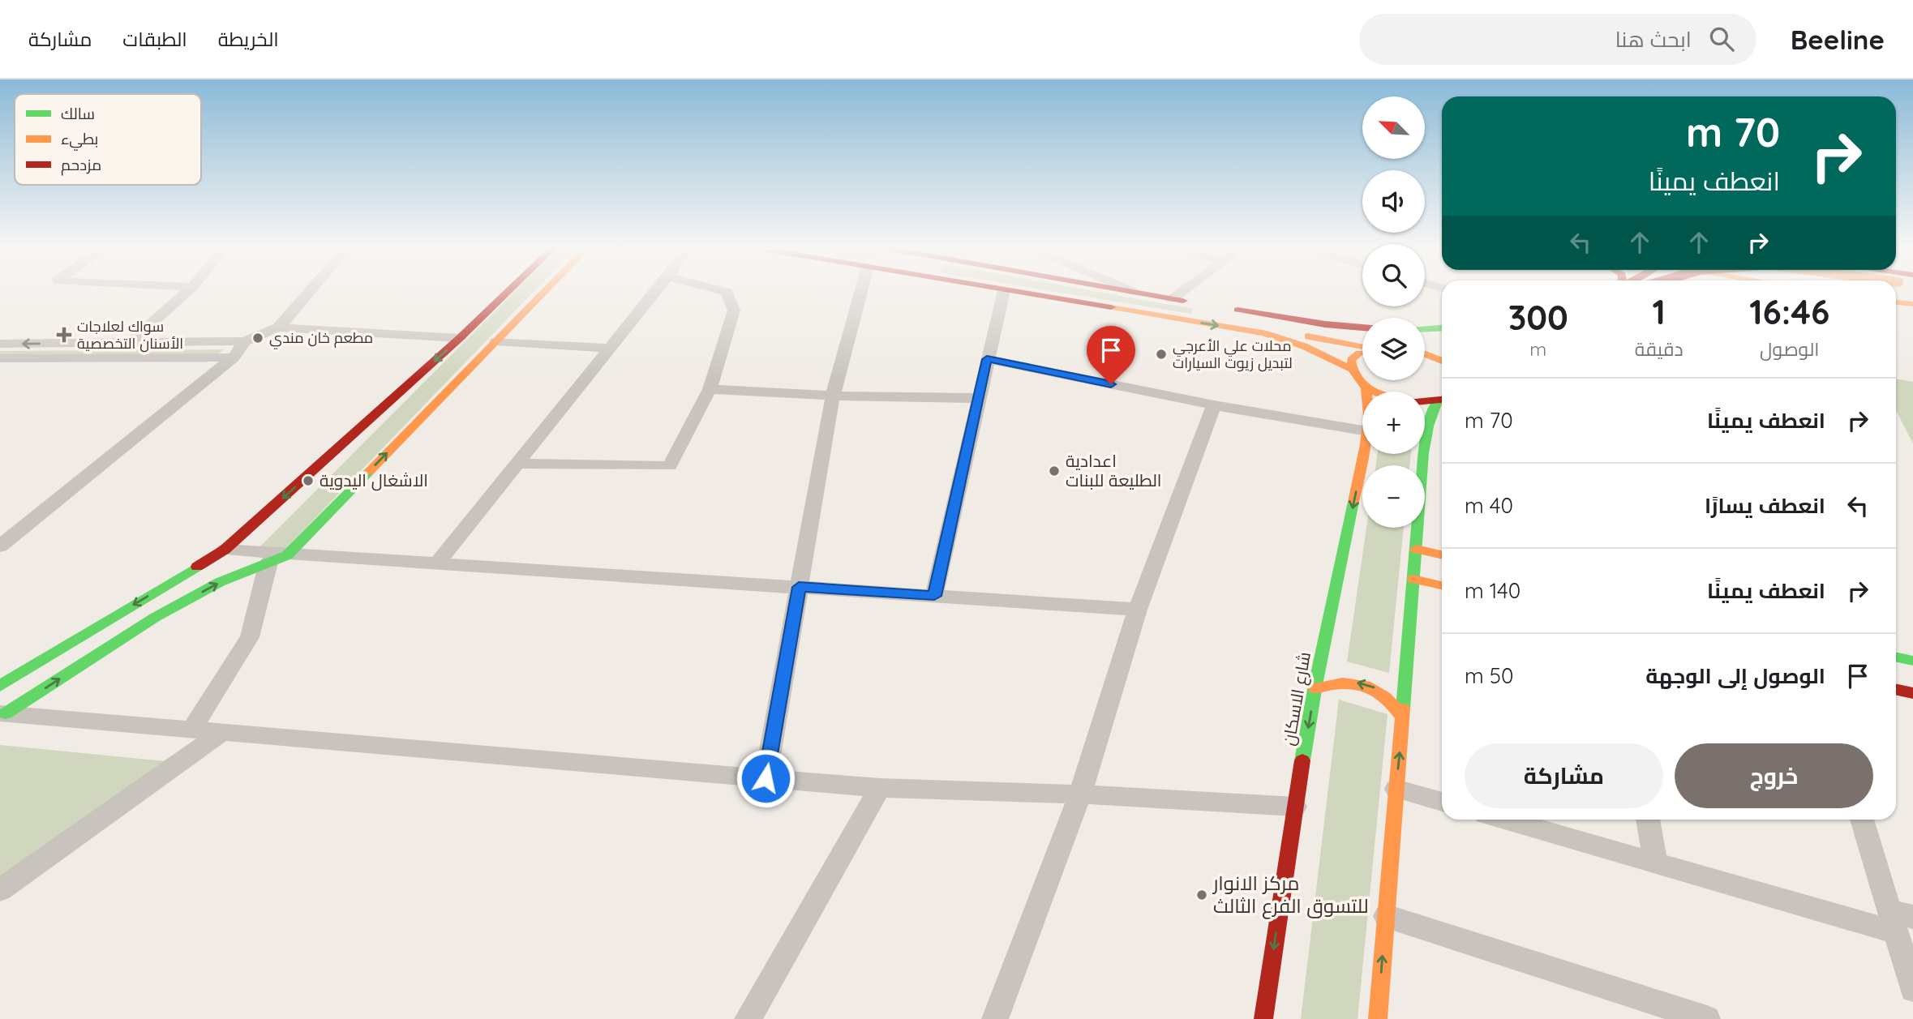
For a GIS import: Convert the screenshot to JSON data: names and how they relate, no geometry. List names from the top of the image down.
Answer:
{
  "streets": {
    "main road": ["شارع الاسكان"]
  },
  "places": {
    "health": ["سواك لعلاجات الأسنان التخصصية"],
    "other": [
      "مطعم خان مندي",
      "محلات علي الأعرجي لتبديل زيوت السيارات",
      "اعدادية الطليعة للبنات",
      "الاشغال اليدوية",
      "مركز الانوار للتسوق الفرع الثالث"
    ]
  },
  "legend": ["سالك", "بطيء", "مزدحم"],
  "north": "top left",
  "page": {
    "header": "Beeline",
    "search": "ابحث هنا",
    "nav": ["الخريطة", "الطبقات", "مشاركة"],
    "map_buttons": ["+", "−"],
    "turn": ["70 m", "انعطف يمينًا"],
    "eta": [
      "16:46",
      "الوصول",
      "1",
      "دقيقة",
      "300",
      "m"
    ],
    "list": [
      {
        "name": "انعطف يمينًا",
        "value": "70 m"
      },
      {
        "name": "انعطف يسارًا",
        "value": "40 m"
      },
      {
        "name": "انعطف يمينًا",
        "value": "140 m"
      },
      {
        "name": "الوصول إلى الوجهة",
        "value": "50 m"
      }
    ],
    "buttons": ["خروج", "مشاركة"]
  }
}
